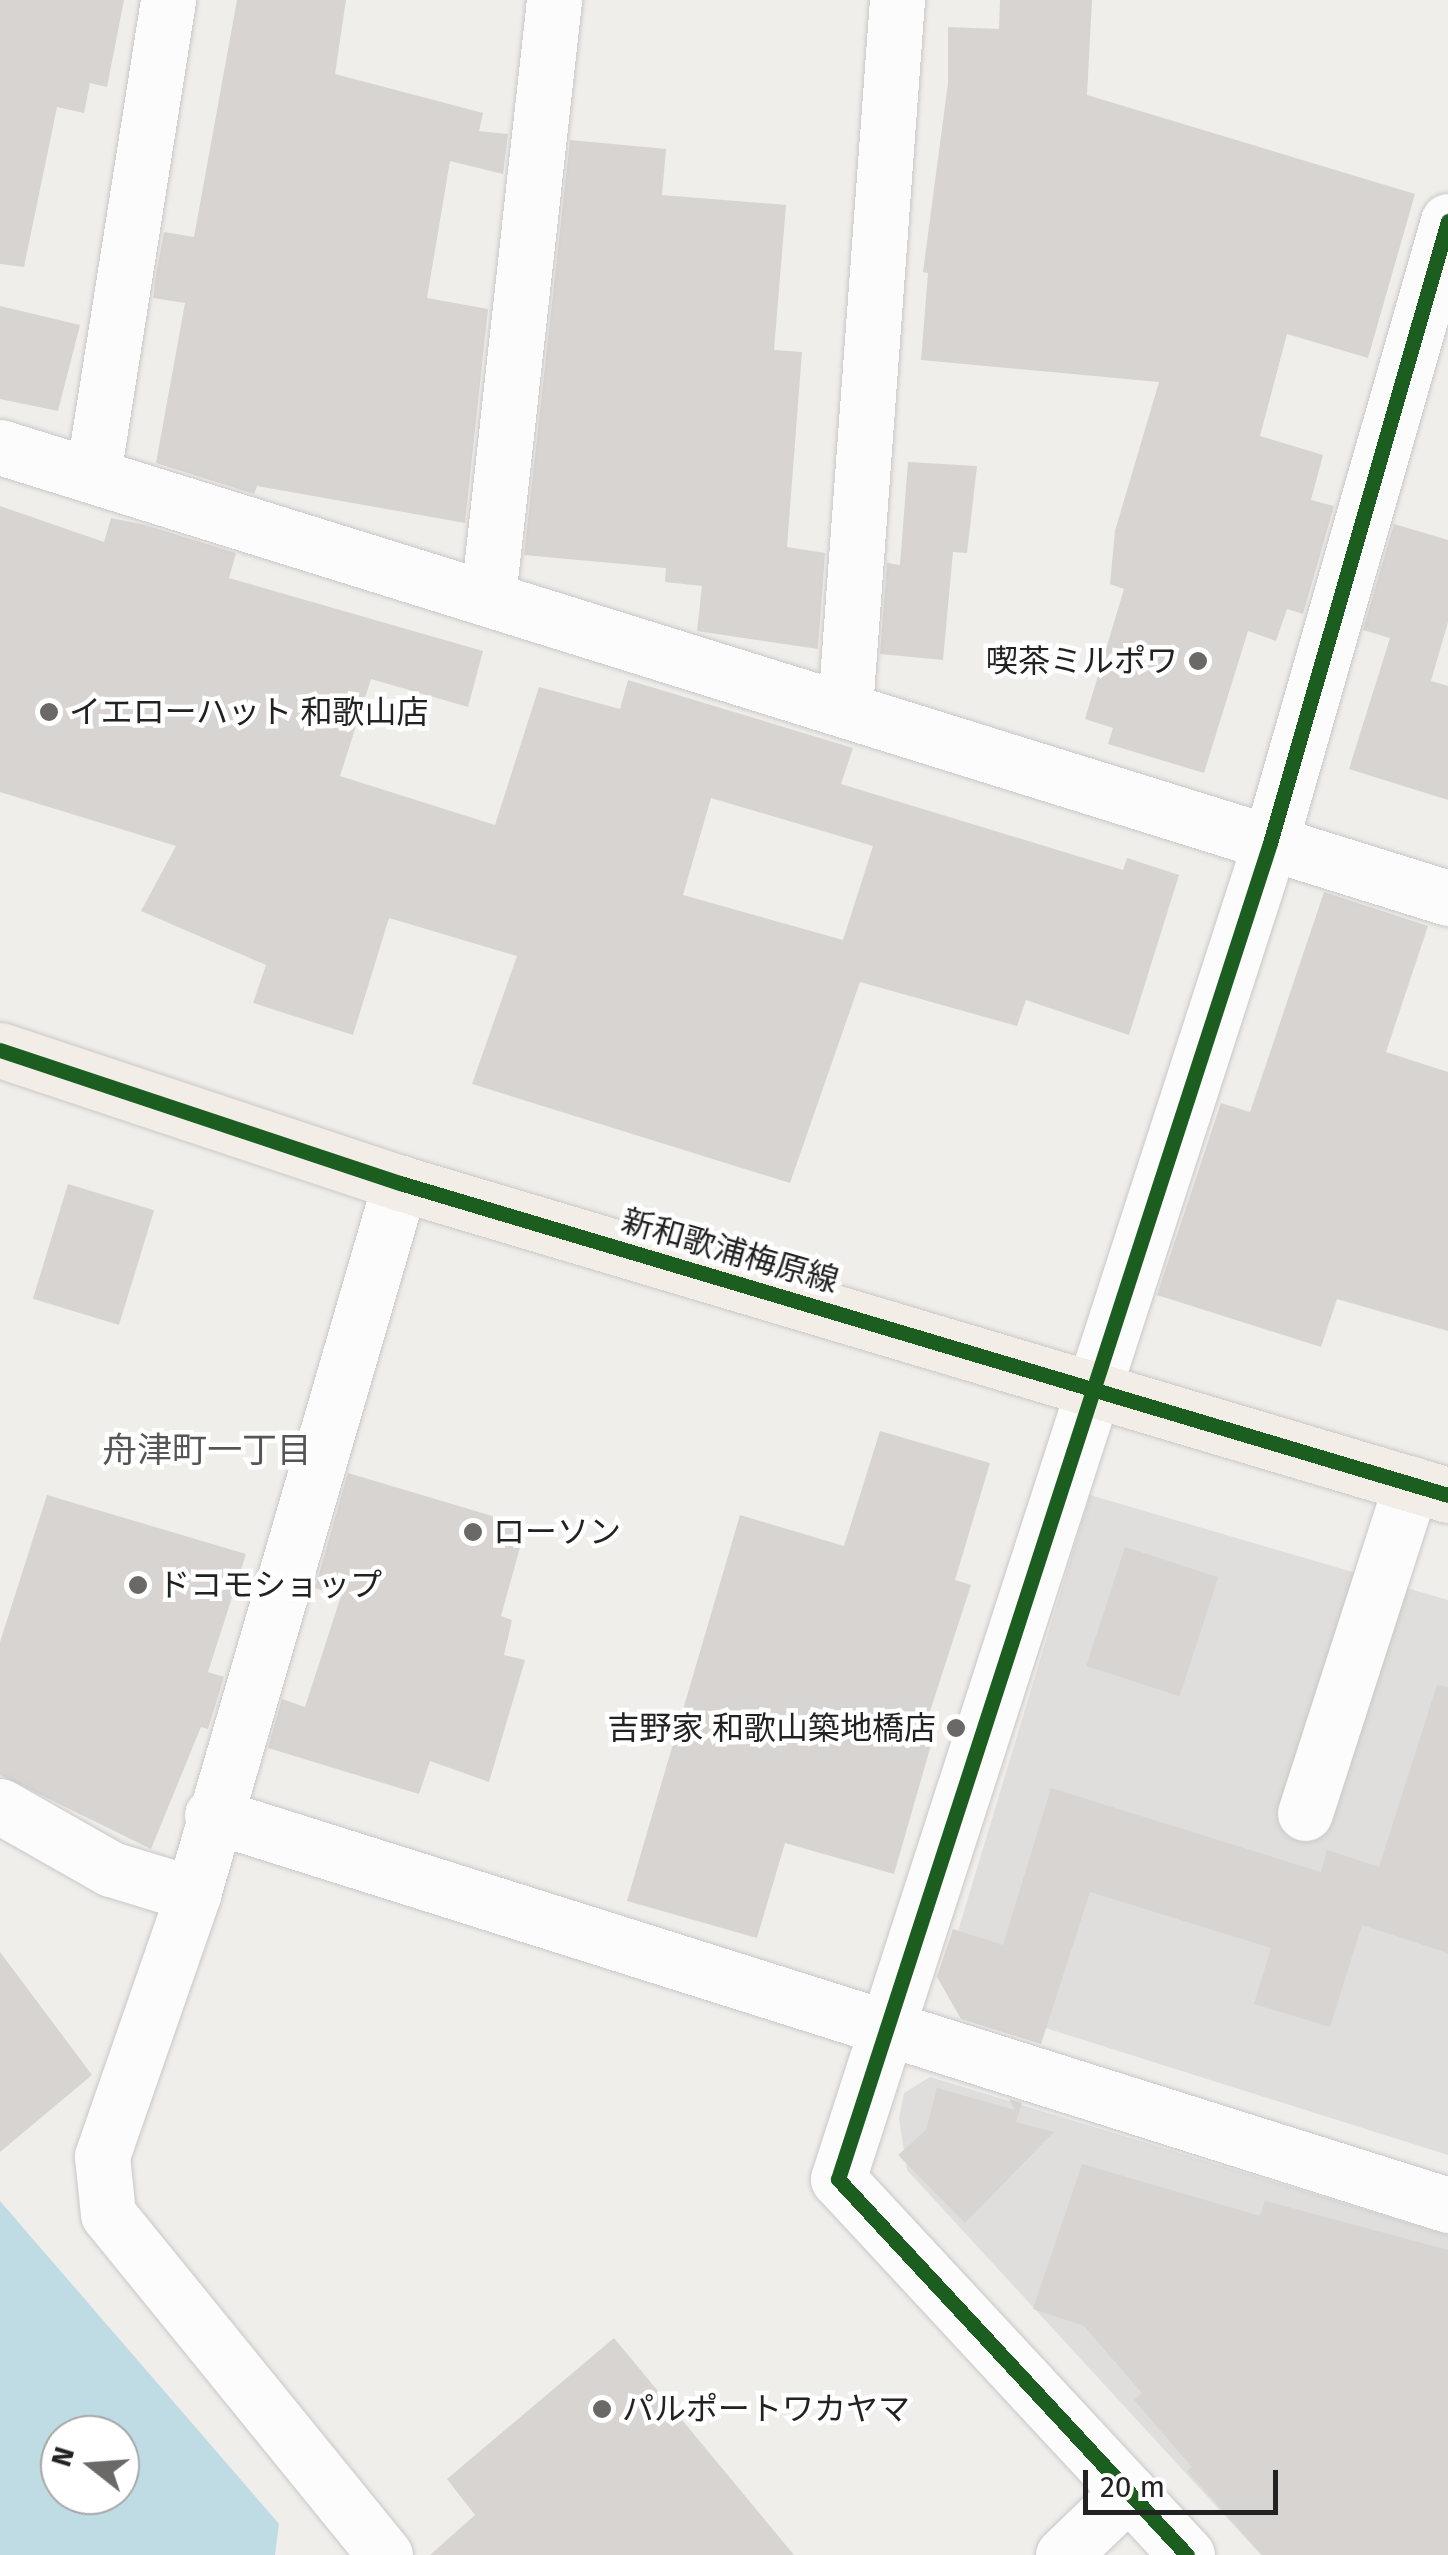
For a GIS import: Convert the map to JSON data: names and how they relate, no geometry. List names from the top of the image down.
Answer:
{
  "streets": {
    "main road": ["新和歌浦梅原線"]
  },
  "districts": ["舟津町一丁目"],
  "places": [
    "喫茶ミルポワ",
    "イエローハット 和歌山店",
    "ローソン",
    "ドコモショップ",
    "吉野家 和歌山築地橋店",
    "パルポートワカヤマ"
  ],
  "scale_bar": "20 m",
  "north": "left"
}
